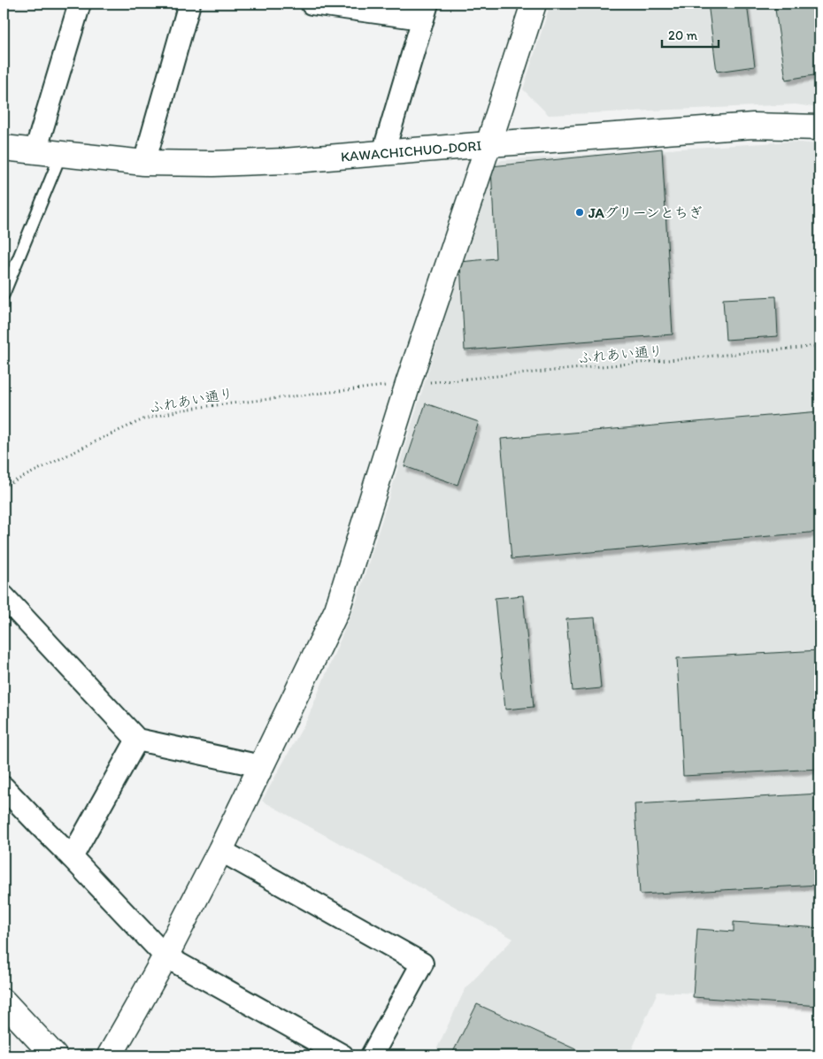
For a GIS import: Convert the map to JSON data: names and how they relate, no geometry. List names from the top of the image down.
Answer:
{
  "streets": {
    "street": ["KAWACHICHUO-DORI"],
    "path": ["ふれあい通り"]
  },
  "places": ["JAグリーンとちぎ"],
  "scale_bar": "20 m"
}
